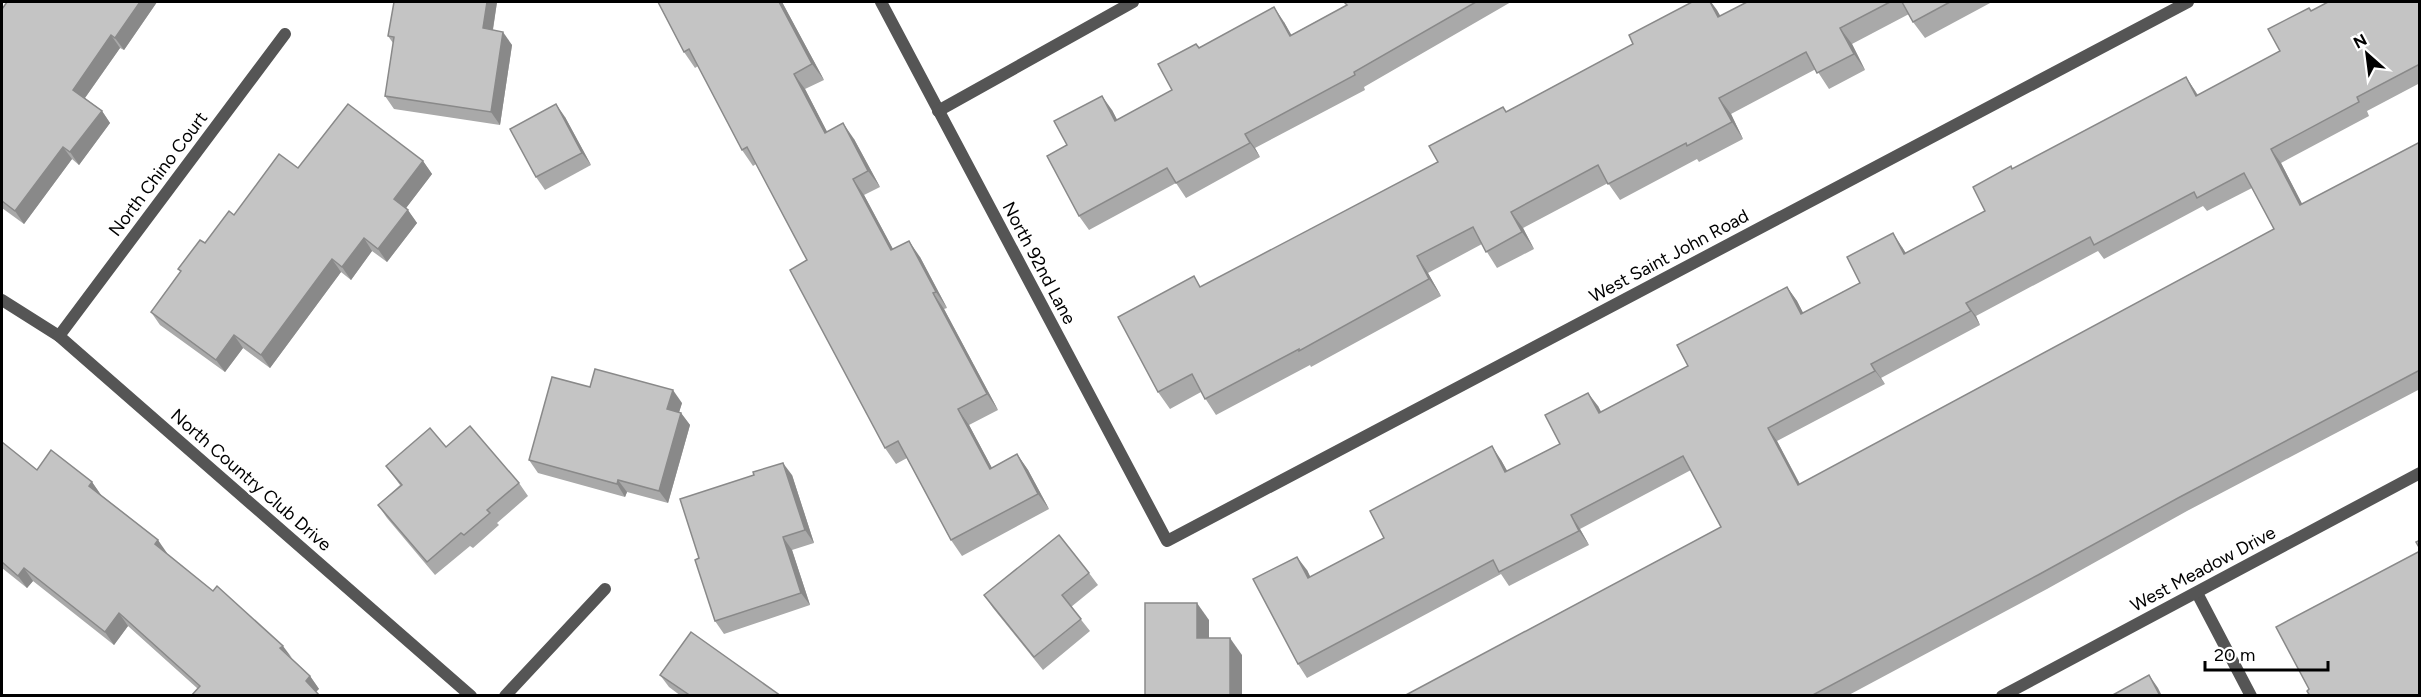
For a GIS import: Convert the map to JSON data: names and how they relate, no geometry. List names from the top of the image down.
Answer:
{
  "streets": {
    "street": [
      "North Chino Court",
      "West Saint John Road",
      "North 92nd Lane",
      "North Country Club Drive",
      "West Meadow Drive"
    ]
  },
  "crossings": [
    ["North Chino Court", "North Country Club Drive"],
    ["West Saint John Road", "North 92nd Lane"]
  ],
  "scale_bar": "20 m",
  "north": "top left"
}
